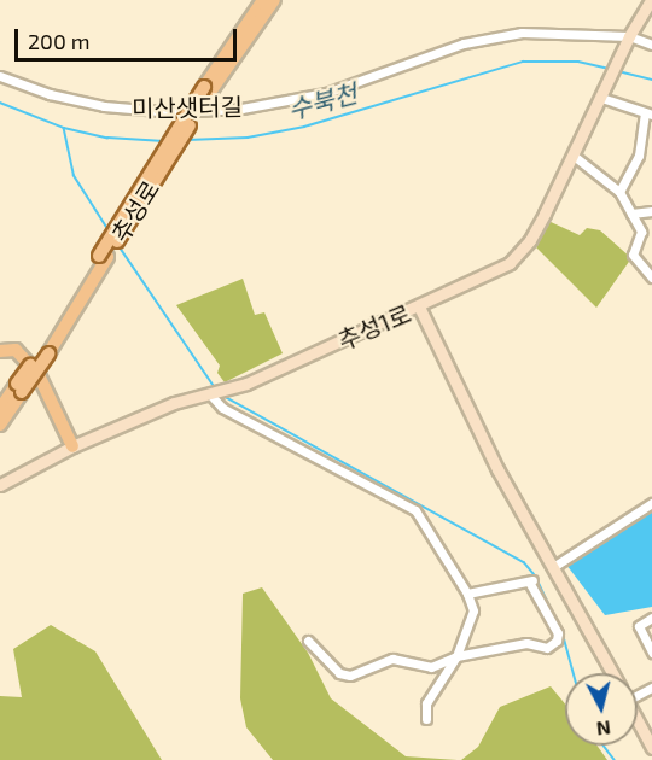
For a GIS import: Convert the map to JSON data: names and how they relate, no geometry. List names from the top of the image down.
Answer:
{
  "streets": {
    "main road": ["추성로"],
    "street": ["미산샛터길", "추성1로"]
  },
  "crossings": [
    ["미산샛터길", "추성1로"]
  ],
  "water": ["수북천"],
  "scale_bar": "200 m",
  "north": "bottom"
}
